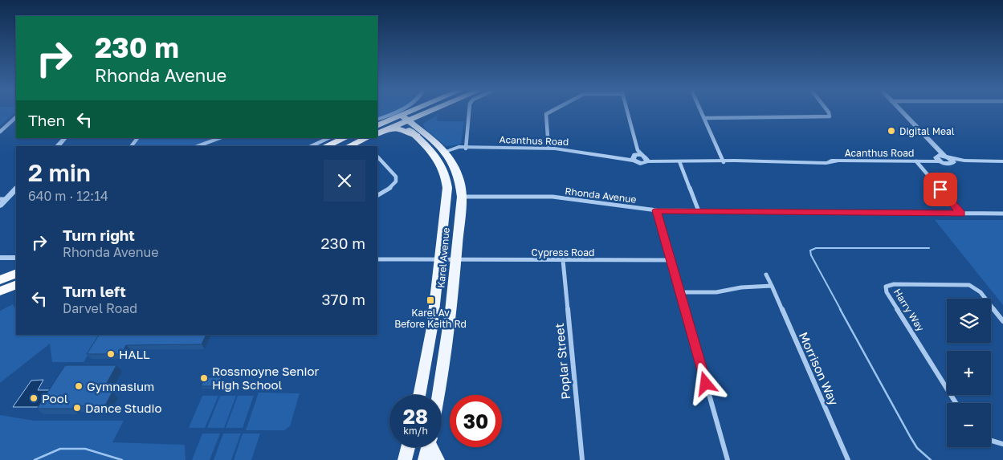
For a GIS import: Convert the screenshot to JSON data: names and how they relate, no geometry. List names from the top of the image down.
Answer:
{
  "streets": {
    "main road": ["Karel Avenue"],
    "street": [
      "Acanthus Road",
      "Rhonda Avenue",
      "Cypress Road",
      "Harry Way",
      "Poplar Street",
      "Morrison Way"
    ]
  },
  "crossings": [
    ["Acanthus Road", "Karel Avenue"],
    ["Rhonda Avenue", "Karel Avenue"],
    ["Cypress Road", "Karel Avenue"],
    ["Cypress Road", "Poplar Street"]
  ],
  "places": {
    "other": [
      "Digital Meal",
      "HALL",
      "Rossmoyne Senior High School",
      "Gymnasium",
      "Pool",
      "Dance Studio"
    ],
    "transit": ["Karel Av Before Keith Rd"]
  },
  "page": {
    "turn": ["230 m", "Rhonda Avenue"],
    "then": "Then",
    "heading": ["2 min", "640 m · 12:14"],
    "list": [
      {
        "name": "Turn right",
        "note": "Rhonda Avenue",
        "value": "230 m"
      },
      {
        "name": "Turn left",
        "note": "Darvel Road",
        "value": "370 m"
      }
    ],
    "map_buttons": ["+", "−"],
    "speed": "28 km/h",
    "limit": "30"
  }
}
